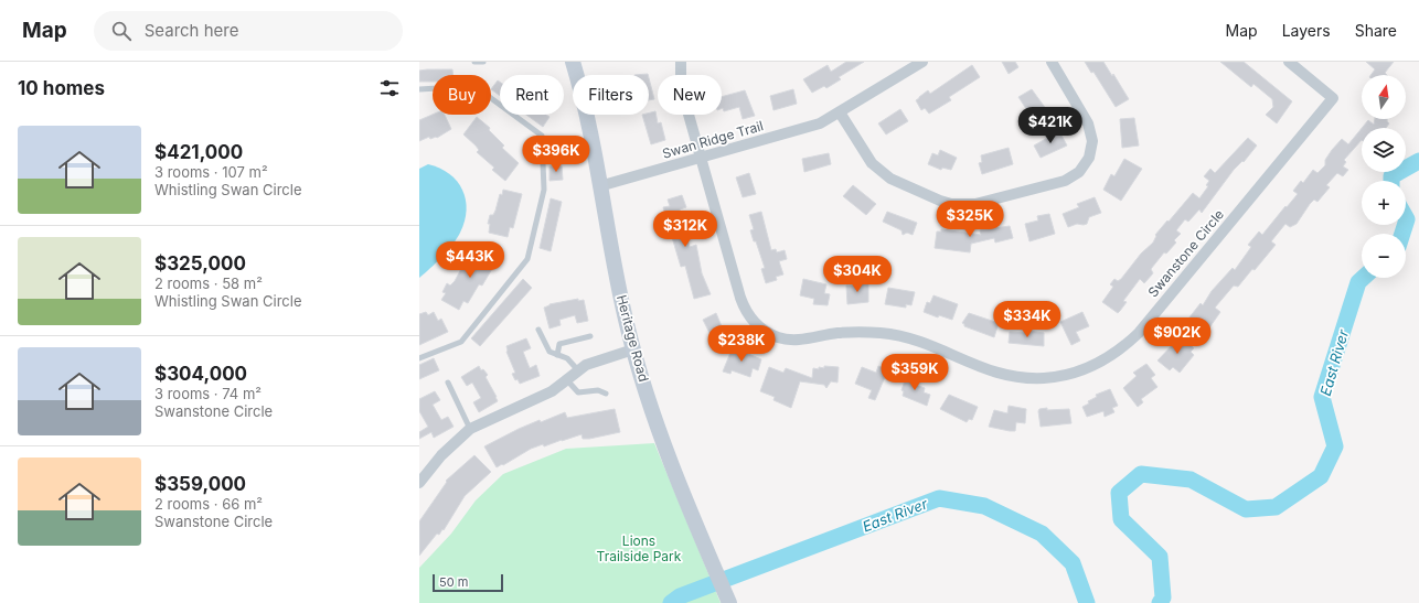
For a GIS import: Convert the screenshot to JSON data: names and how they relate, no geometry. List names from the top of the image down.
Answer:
{
  "streets": {
    "main road": ["Heritage Road"],
    "street": ["Swan Ridge Trail", "Swanstone Circle"]
  },
  "crossings": [
    ["Swan Ridge Trail", "Swanstone Circle"],
    ["Swan Ridge Trail", "Heritage Road"]
  ],
  "water": ["East River"],
  "parks": ["Lions Trailside Park"],
  "scale_bar": "50 m",
  "north": "top",
  "page": {
    "header": "Map",
    "search": "Search here",
    "nav": ["Map", "Layers", "Share"],
    "heading": "10 homes",
    "map_buttons": ["+", "−"],
    "chip": [
      "Buy",
      "Rent",
      "Filters",
      "New"
    ],
    "price": [
      "$421K",
      "$396K",
      "$325K",
      "$312K",
      "$443K",
      "$304K",
      "$334K",
      "$902K",
      "$238K",
      "$359K"
    ],
    "list": [
      {
        "name": "$421,000",
        "note": "3 rooms · 107 m² · Whistling Swan Circle"
      },
      {
        "name": "$325,000",
        "note": "2 rooms · 58 m² · Whistling Swan Circle"
      },
      {
        "name": "$304,000",
        "note": "3 rooms · 74 m² · Swanstone Circle"
      },
      {
        "name": "$359,000",
        "note": "2 rooms · 66 m² · Swanstone Circle"
      }
    ],
    "scale": "50 m"
  }
}
